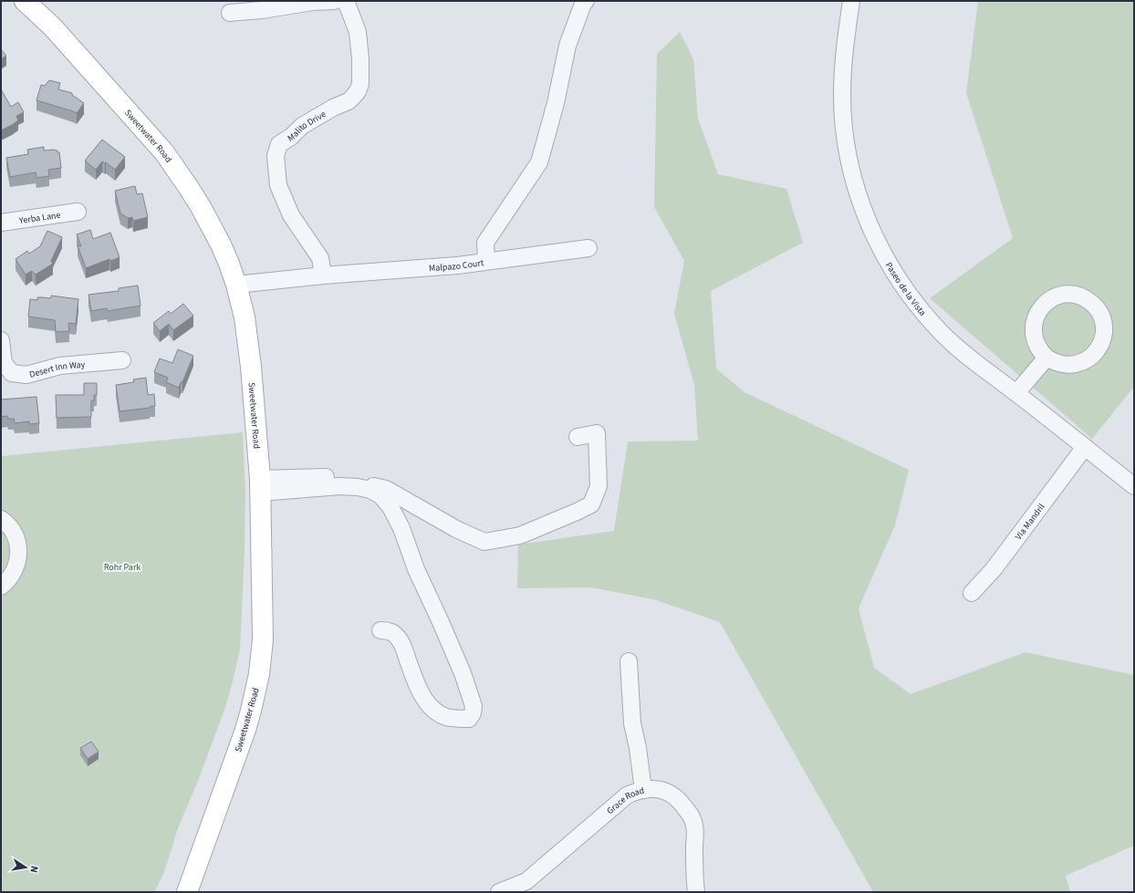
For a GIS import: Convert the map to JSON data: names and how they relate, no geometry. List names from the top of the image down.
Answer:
{
  "streets": {
    "main road": ["Sweetwater Road"],
    "street": [
      "Malito Drive",
      "Yerba Lane",
      "Malpazo Court",
      "Paseo de la Vista",
      "Desert Inn Way",
      "Via Mandril",
      "Grace Road"
    ]
  },
  "crossings": [
    ["Malito Drive", "Malpazo Court"],
    ["Paseo de la Vista", "Via Mandril"]
  ],
  "parks": ["Rohr Park"],
  "north": "right"
}
